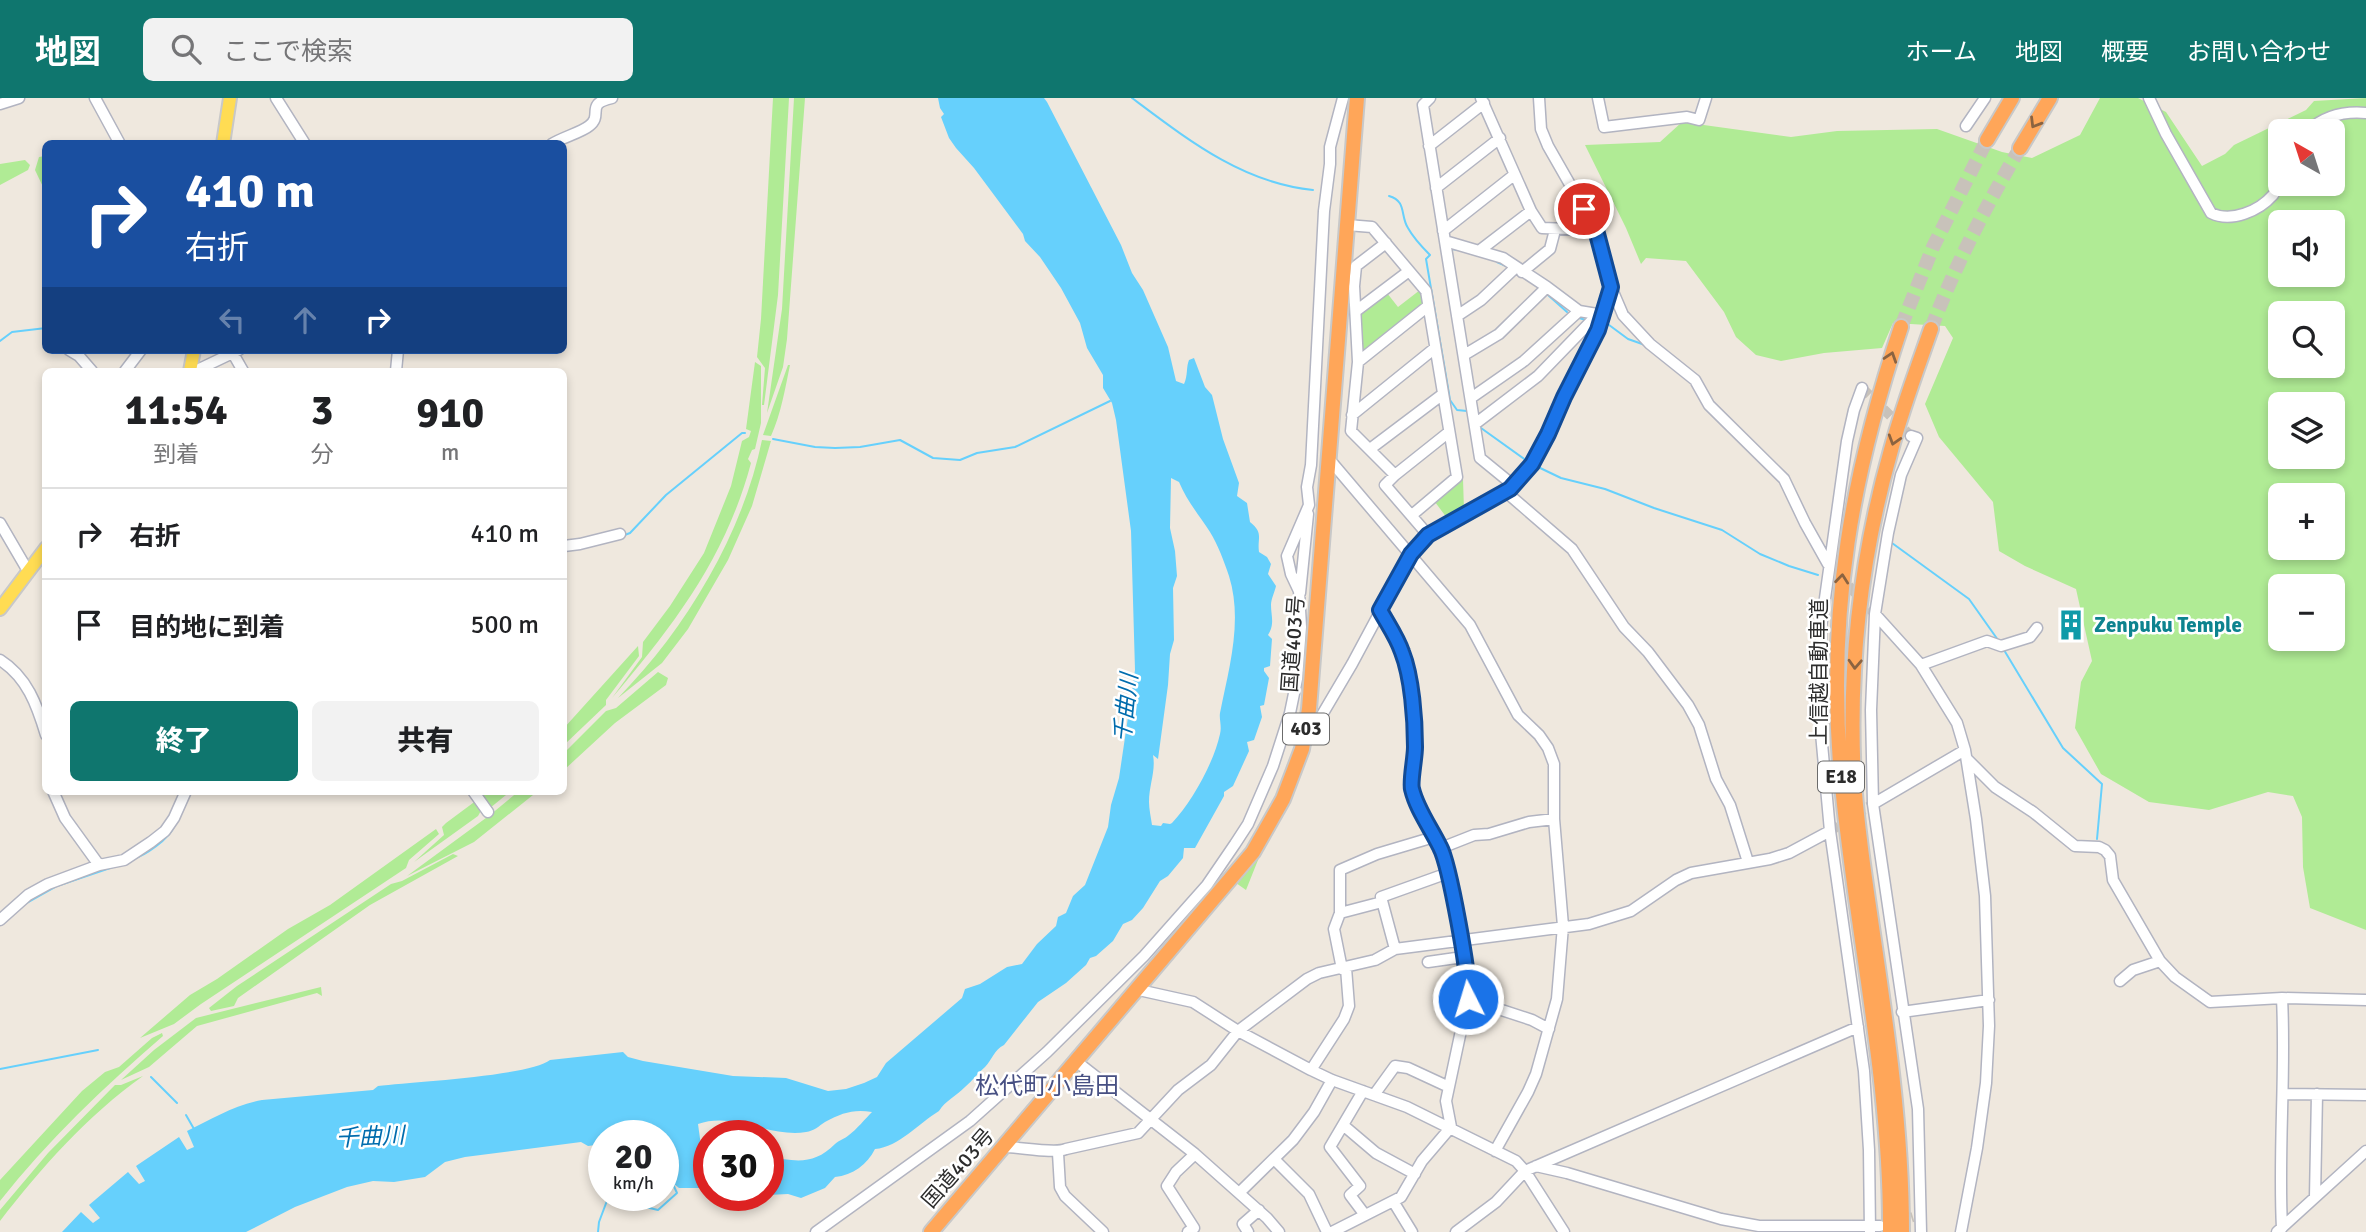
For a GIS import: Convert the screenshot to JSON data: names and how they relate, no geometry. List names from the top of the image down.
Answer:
{
  "streets": {
    "highway": [
      "国道403号",
      "上信越自動車道",
      "403",
      "E18"
    ]
  },
  "districts": ["松代町小島田"],
  "water": ["千曲川"],
  "places": {
    "building": ["Zenpuku Temple"]
  },
  "north": "top left",
  "page": {
    "header": "地図",
    "search": "ここで検索",
    "nav": [
      "ホーム",
      "地図",
      "概要",
      "お問い合わせ"
    ],
    "map_buttons": ["+", "−"],
    "turn": ["410 m", "右折"],
    "eta": [
      "11:54",
      "到着",
      "3",
      "分",
      "910",
      "m"
    ],
    "list": [
      {
        "name": "右折",
        "value": "410 m"
      },
      {
        "name": "目的地に到着",
        "value": "500 m"
      }
    ],
    "buttons": ["終了", "共有"],
    "speed": "20 km/h",
    "limit": "30"
  }
}
